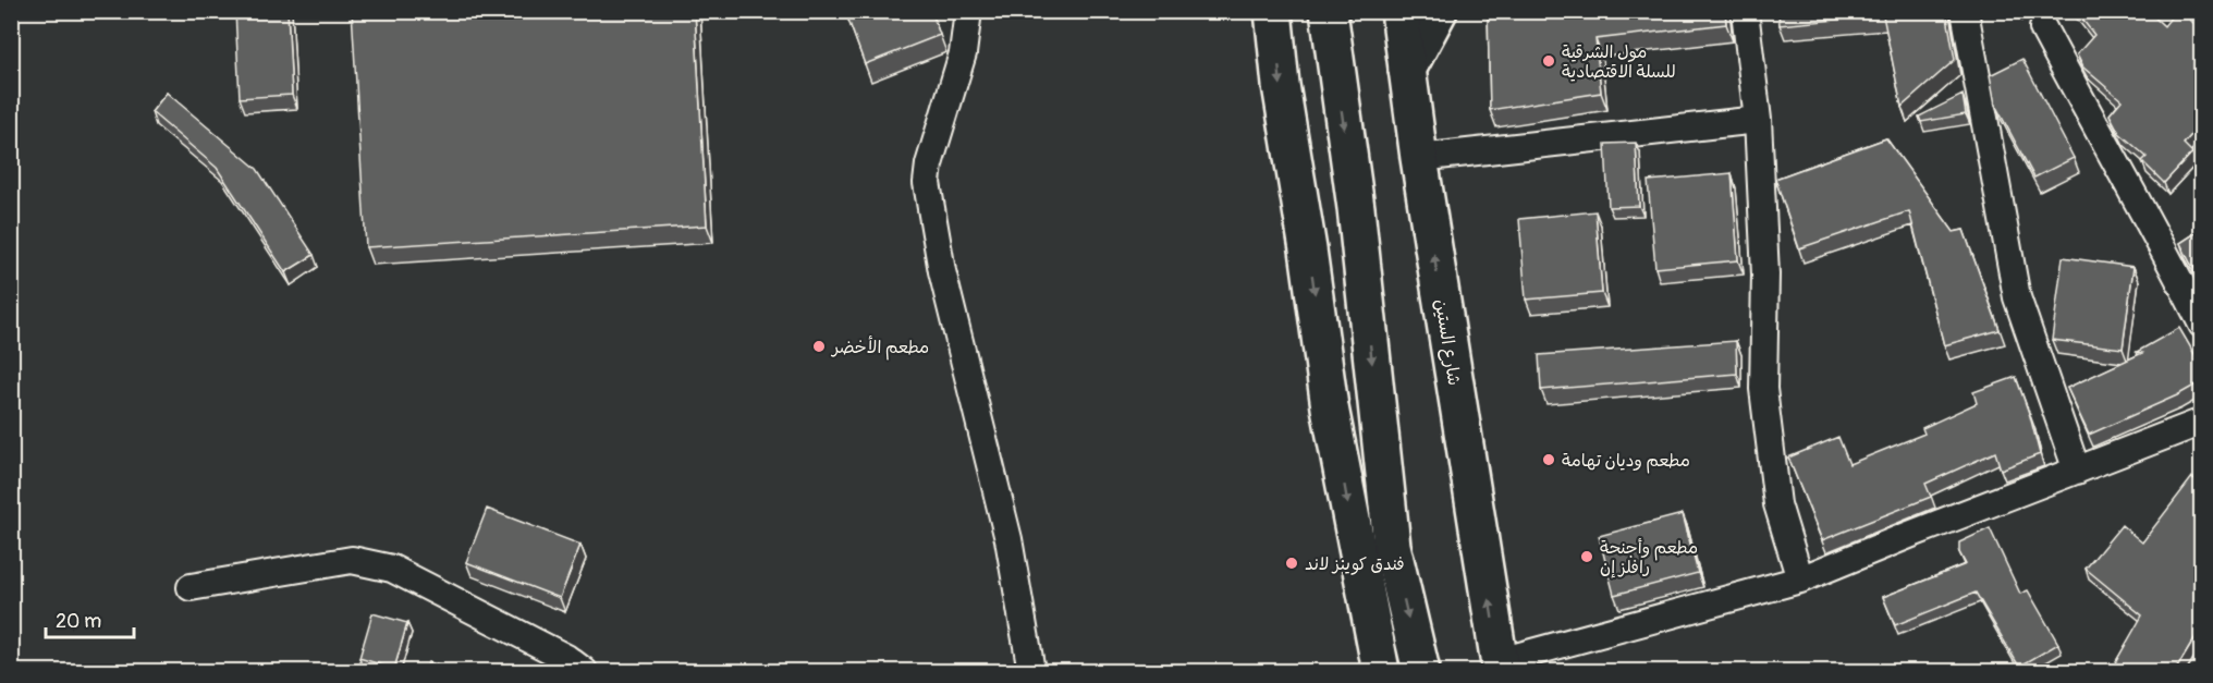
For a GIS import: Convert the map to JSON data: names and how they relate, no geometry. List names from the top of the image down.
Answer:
{
  "streets": {
    "main road": ["شارع الستين"]
  },
  "places": [
    "مول الشرقية للسلة الاقتصادية",
    "مطعم الأخضر",
    "مطعم وديان تهامة",
    "مطعم وأجنحة رافلز إن",
    "فندق كوينز لاند"
  ],
  "scale_bar": "20 m"
}
